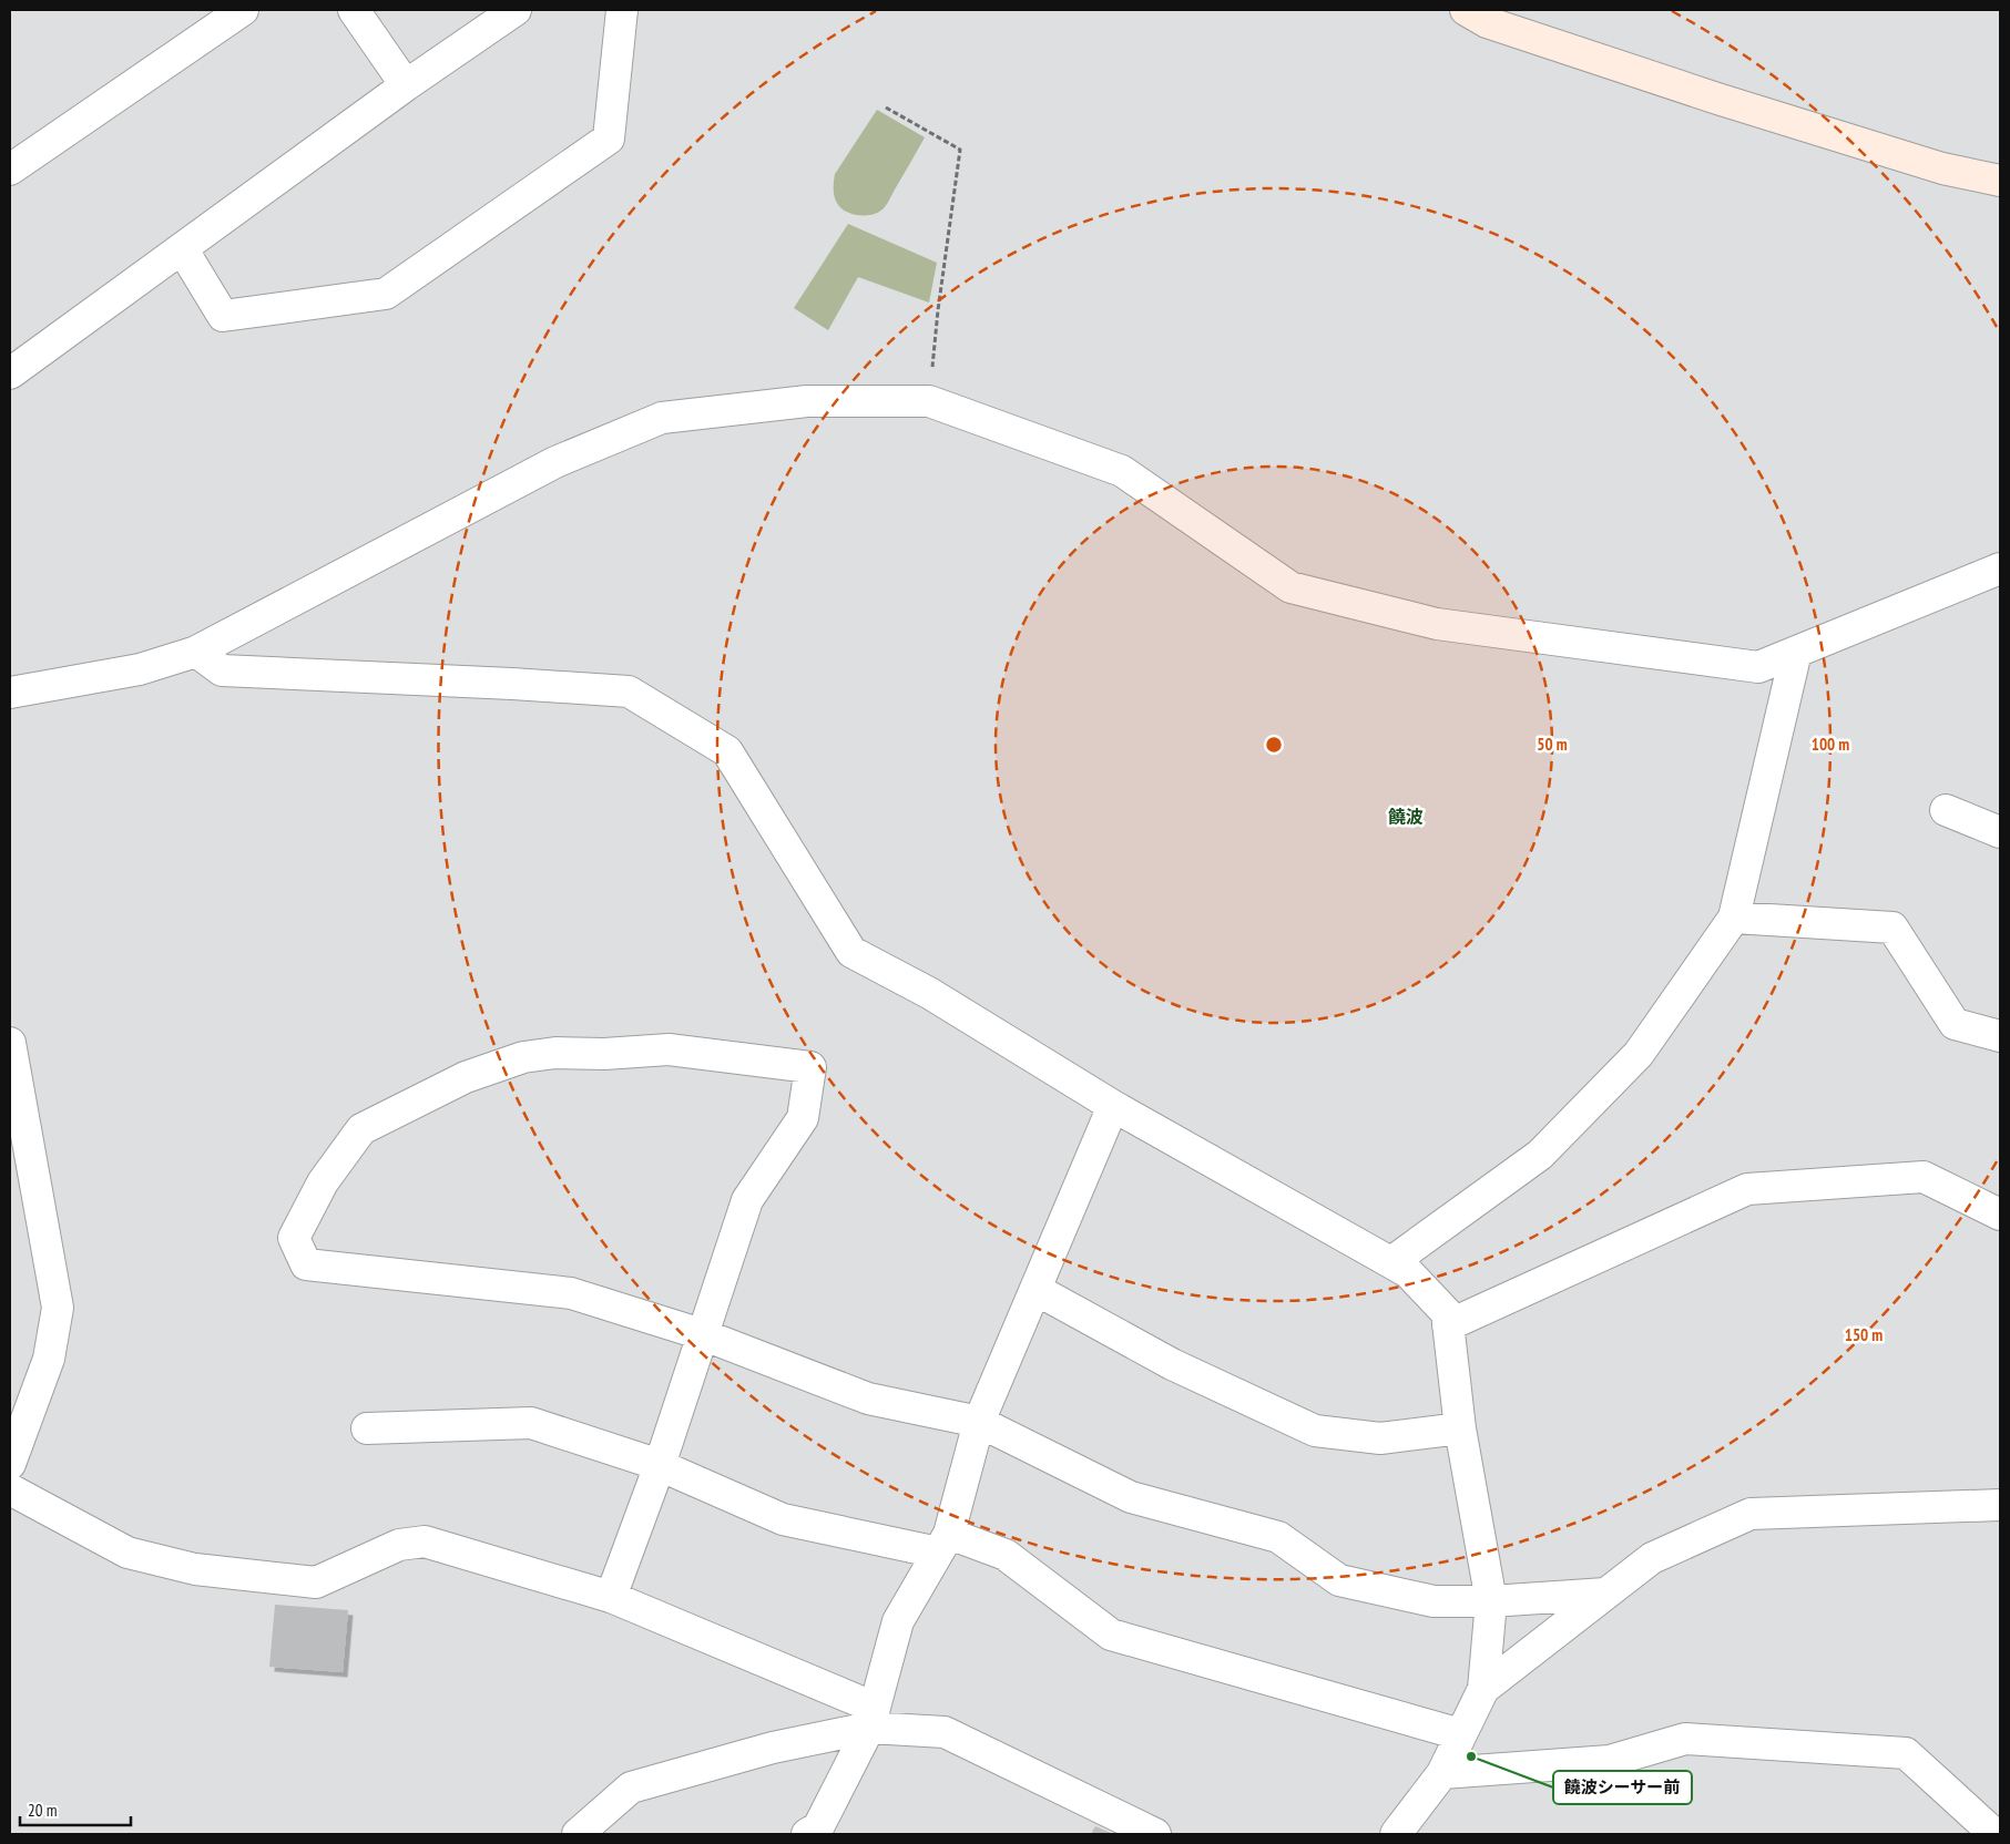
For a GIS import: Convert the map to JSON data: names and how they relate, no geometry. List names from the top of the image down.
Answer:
{
  "districts": ["饒波"],
  "places": ["饒波シーサー前"],
  "scale_bar": "20 m",
  "rings": ["50 m", "100 m", "150 m"]
}
